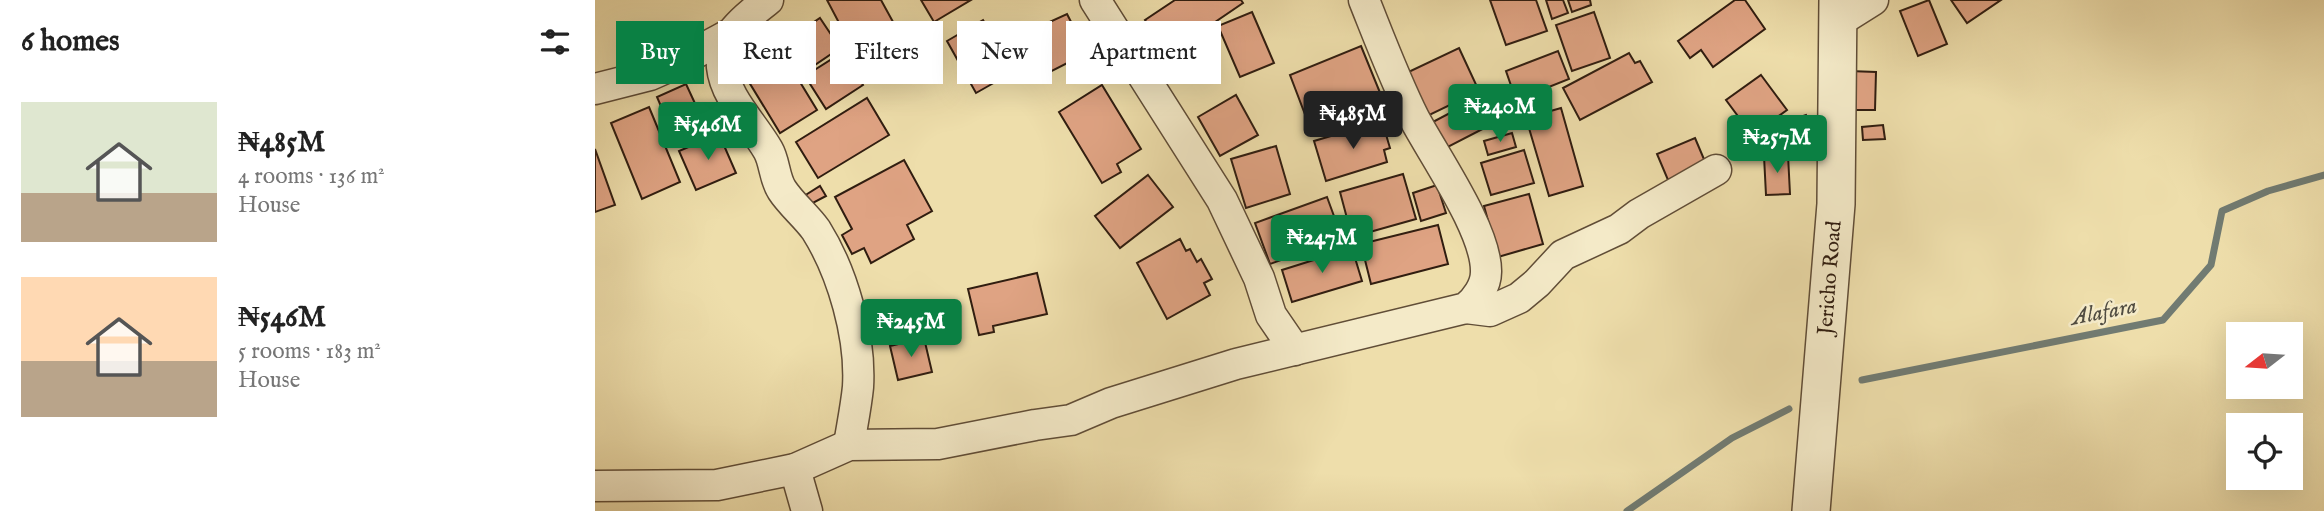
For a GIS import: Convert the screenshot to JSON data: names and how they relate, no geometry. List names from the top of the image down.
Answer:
{
  "streets": {
    "street": ["Jericho Road"]
  },
  "water": ["Alafara"],
  "north": "left",
  "page": {
    "heading": "6 homes",
    "chip": [
      "Buy",
      "Rent",
      "Filters",
      "New",
      "Apartment"
    ],
    "list": [
      {
        "name": "₦485M",
        "note": "4 rooms · 136 m² · House"
      },
      {
        "name": "₦546M",
        "note": "5 rooms · 183 m² · House"
      }
    ],
    "price": [
      "₦240M",
      "₦485M",
      "₦546M",
      "₦257M",
      "₦247M",
      "₦245M"
    ]
  }
}
